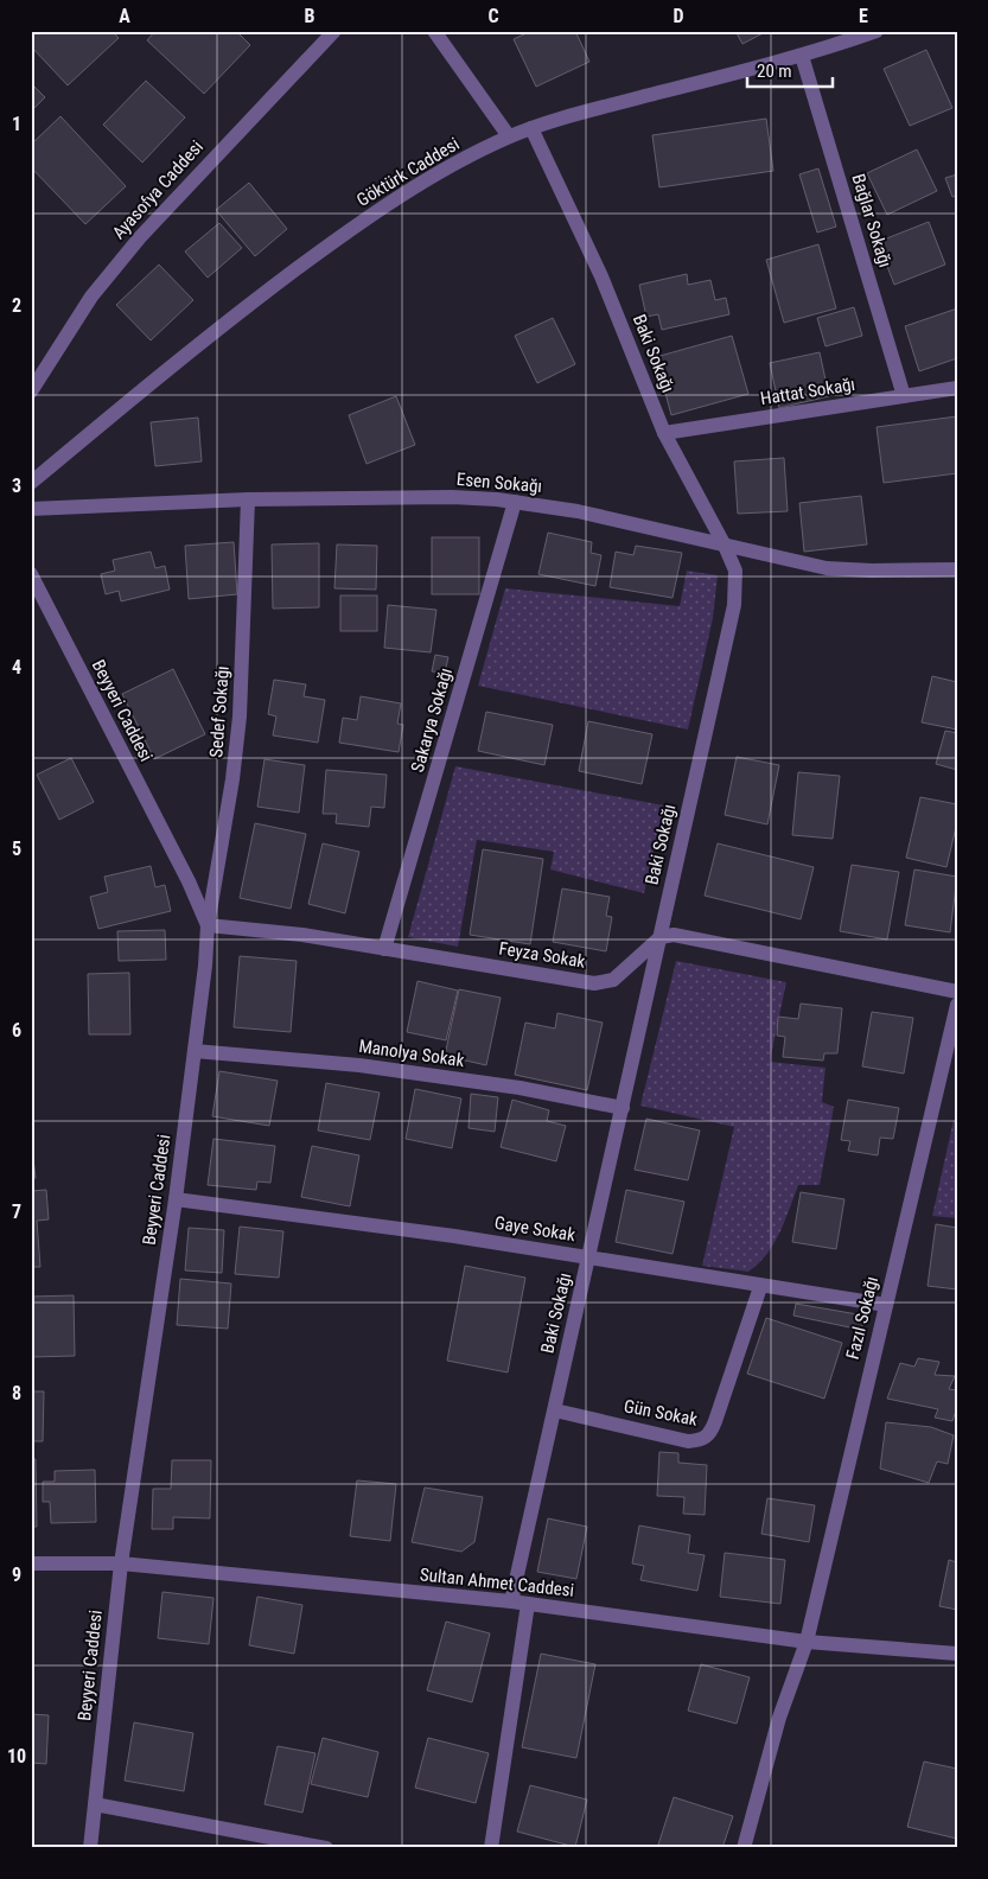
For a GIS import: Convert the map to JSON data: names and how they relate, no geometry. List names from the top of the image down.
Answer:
{
  "streets": {
    "street": [
      "Göktürk Caddesi",
      "Ayasofya Caddesi",
      "Bağlar Sokağı",
      "Baki Sokağı",
      "Hattat Sokağı",
      "Esen Sokağı",
      "Beyyeri Caddesi",
      "Sedef Sokağı",
      "Sakarya Sokağı",
      "Feyza Sokak",
      "Manolya Sokak",
      "Gaye Sokak",
      "Fazıl Sokağı",
      "Gün Sokak",
      "Sultan Ahmet Caddesi"
    ]
  },
  "crossings": [
    ["Göktürk Caddesi", "Bağlar Sokağı"],
    ["Göktürk Caddesi", "Baki Sokağı"],
    ["Bağlar Sokağı", "Hattat Sokağı"],
    ["Baki Sokağı", "Hattat Sokağı"],
    ["Baki Sokağı", "Esen Sokağı"],
    ["Baki Sokağı", "Feyza Sokak"],
    ["Baki Sokağı", "Manolya Sokak"],
    ["Baki Sokağı", "Gaye Sokak"],
    ["Baki Sokağı", "Gün Sokak"],
    ["Baki Sokağı", "Sultan Ahmet Caddesi"],
    ["Esen Sokağı", "Sedef Sokağı"],
    ["Esen Sokağı", "Sakarya Sokağı"],
    ["Beyyeri Caddesi", "Sedef Sokağı"],
    ["Beyyeri Caddesi", "Feyza Sokak"],
    ["Beyyeri Caddesi", "Manolya Sokak"],
    ["Beyyeri Caddesi", "Gaye Sokak"],
    ["Beyyeri Caddesi", "Sultan Ahmet Caddesi"],
    ["Sedef Sokağı", "Feyza Sokak"],
    ["Sakarya Sokağı", "Feyza Sokak"],
    ["Gaye Sokak", "Fazıl Sokağı"],
    ["Gaye Sokak", "Gün Sokak"],
    ["Fazıl Sokağı", "Sultan Ahmet Caddesi"]
  ],
  "scale_bar": "20 m",
  "grid": {
    "columns": [
      "A",
      "B",
      "C",
      "D",
      "E"
    ],
    "rows": [
      "1",
      "2",
      "3",
      "4",
      "5",
      "6",
      "7",
      "8",
      "9",
      "10"
    ]
  }
}
